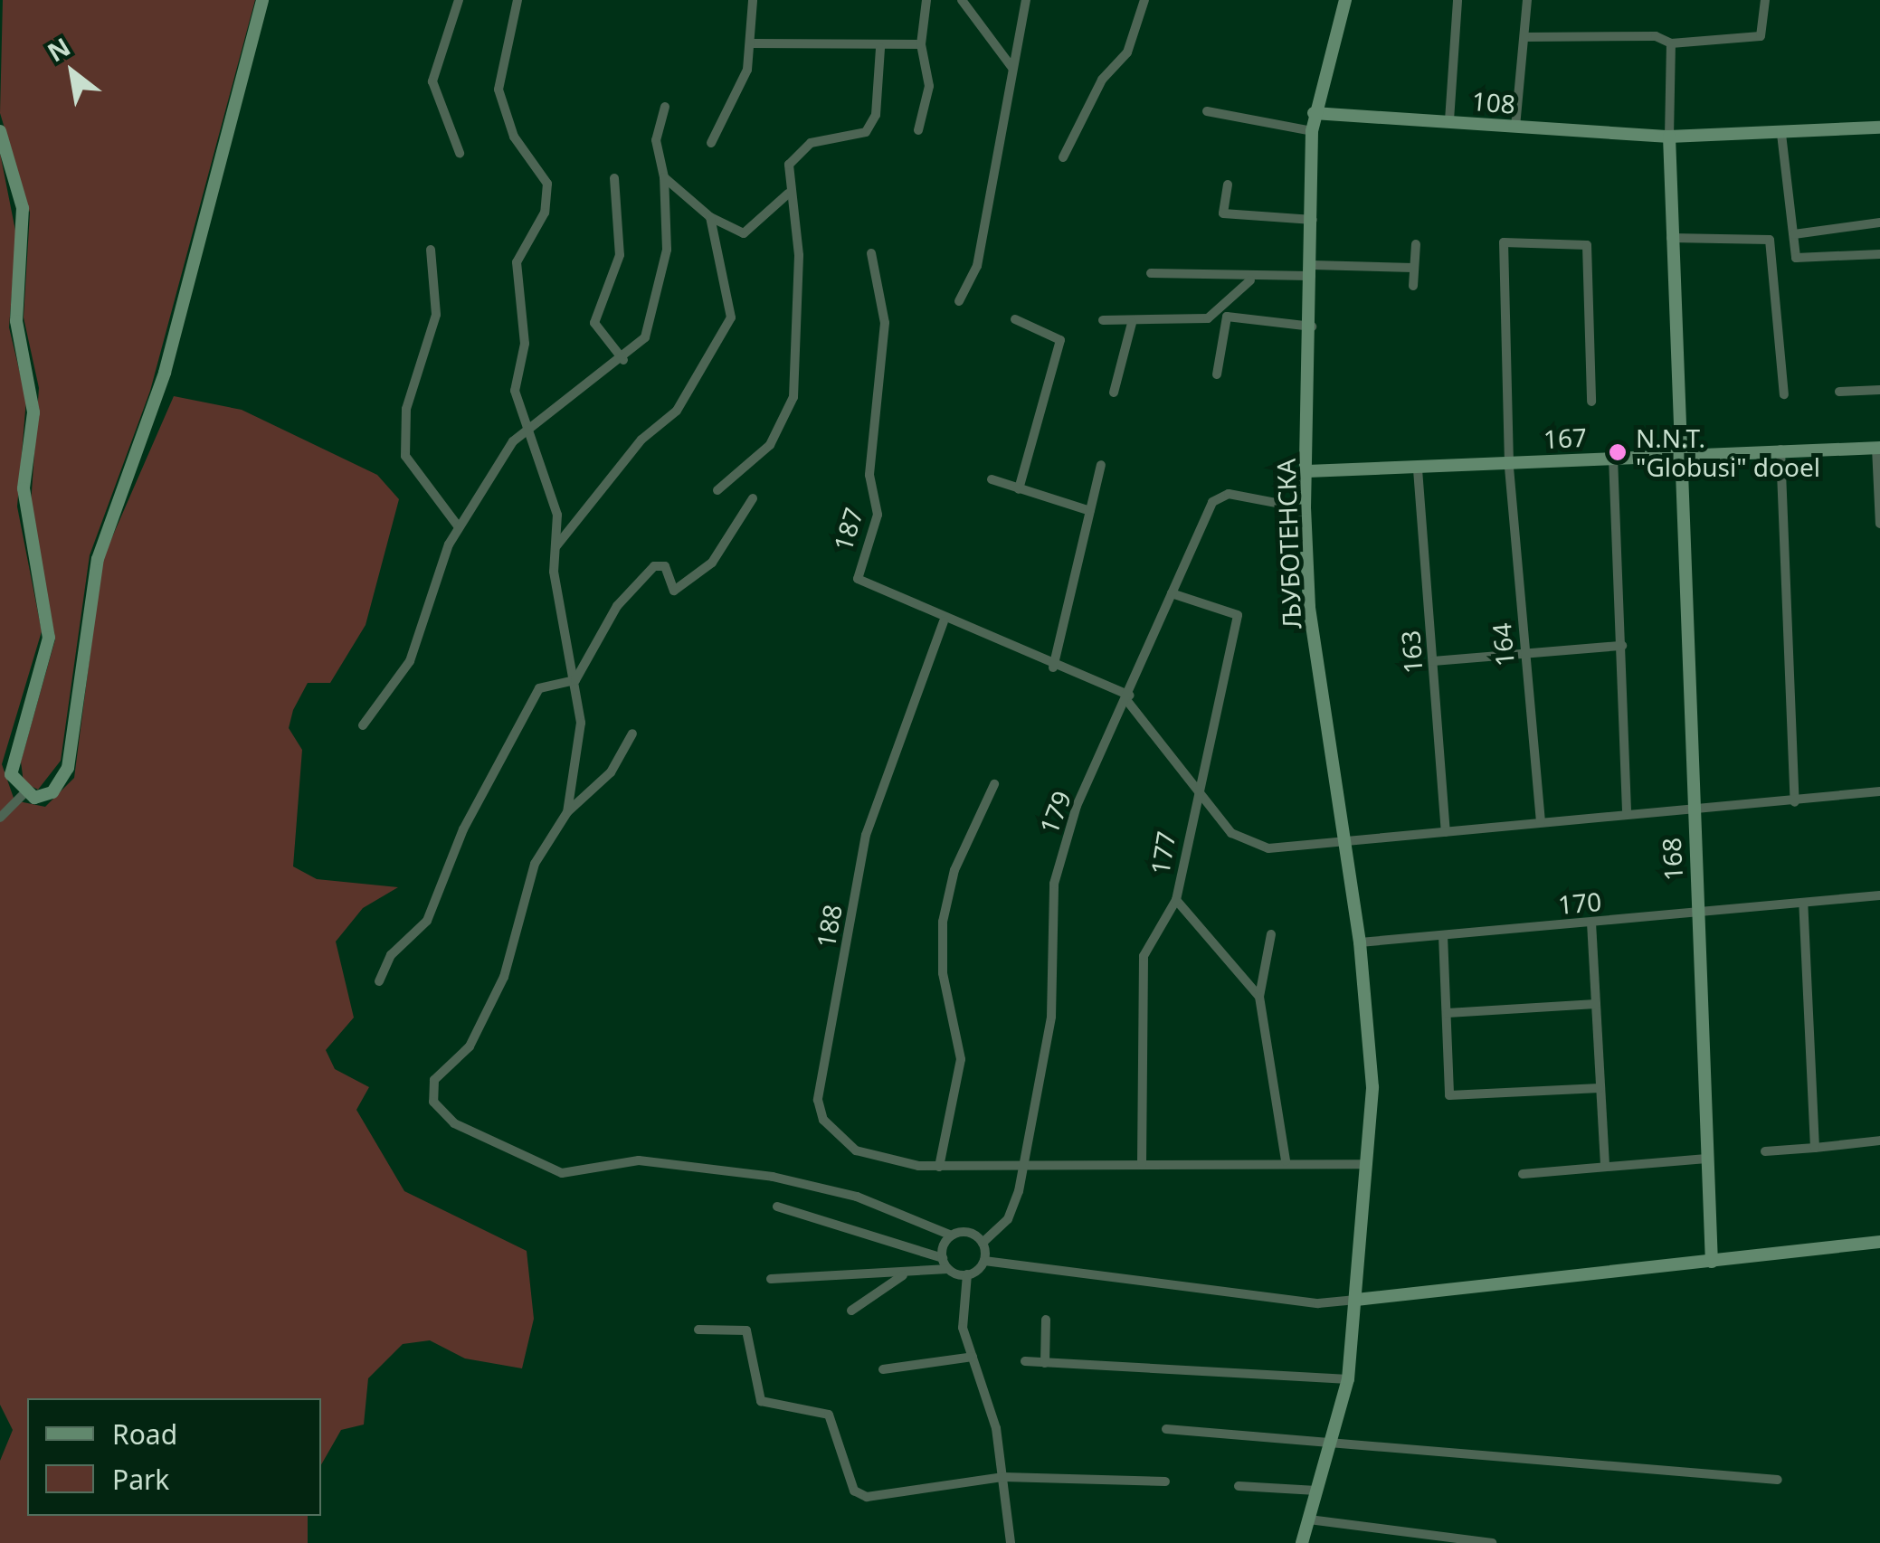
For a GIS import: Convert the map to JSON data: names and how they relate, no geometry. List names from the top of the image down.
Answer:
{
  "streets": {
    "main road": [
      "108",
      "167",
      "ЉУБОТЕНСКА",
      "168"
    ],
    "street": [
      "187",
      "164",
      "163",
      "179",
      "177",
      "170",
      "188"
    ]
  },
  "crossings": [
    ["108", "ЉУБОТЕНСКА"],
    ["167", "ЉУБОТЕНСКА"],
    ["167", "164"],
    ["167", "163"],
    ["167", "168"],
    ["187", "179"],
    ["187", "188"],
    ["ЉУБОТЕНСКА", "179"],
    ["ЉУБОТЕНСКА", "170"],
    ["ЉУБОТЕНСКА", "188"],
    ["179", "177"],
    ["179", "188"],
    ["177", "188"],
    ["168", "170"]
  ],
  "places": ["N.N.T. \"Globusi\" dooel"],
  "legend": ["Road", "Park"],
  "north": "top left"
}
